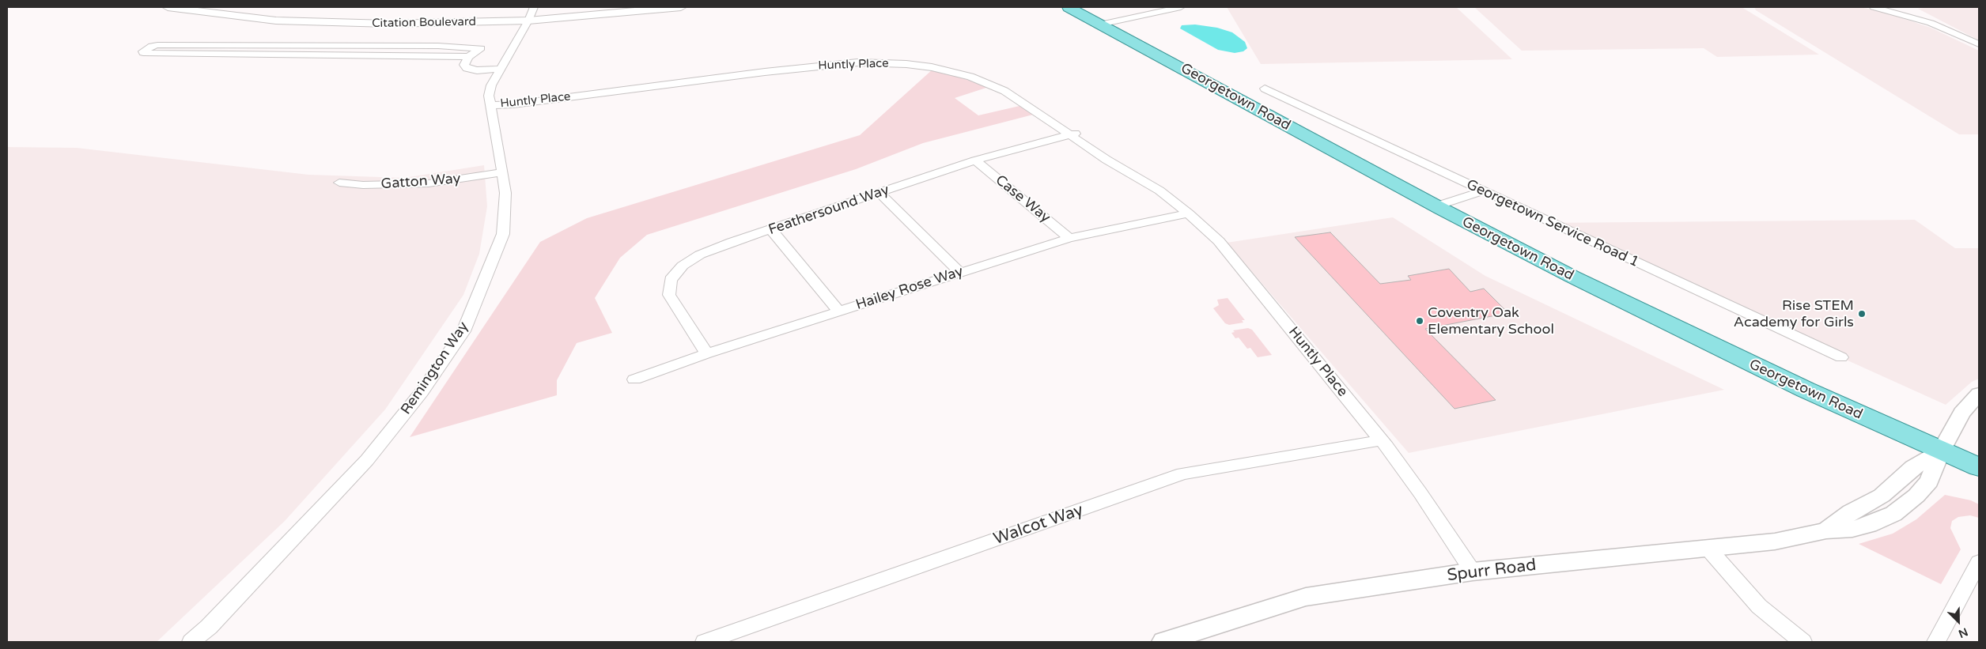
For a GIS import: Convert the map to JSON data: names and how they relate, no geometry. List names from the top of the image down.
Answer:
{
  "streets": {
    "main road": ["Citation Boulevard", "Georgetown Road"],
    "street": [
      "Huntly Place",
      "Gatton Way",
      "Case Way",
      "Feathersound Way",
      "Georgetown Service Road 1",
      "Hailey Rose Way",
      "Remington Way",
      "Walcot Way",
      "Spurr Road"
    ]
  },
  "crossings": [
    ["Citation Boulevard", "Remington Way"],
    ["Huntly Place", "Feathersound Way"],
    ["Huntly Place", "Hailey Rose Way"],
    ["Huntly Place", "Remington Way"],
    ["Huntly Place", "Walcot Way"],
    ["Huntly Place", "Spurr Road"],
    ["Georgetown Road", "Spurr Road"],
    ["Gatton Way", "Remington Way"],
    ["Case Way", "Feathersound Way"],
    ["Case Way", "Hailey Rose Way"],
    ["Feathersound Way", "Hailey Rose Way"]
  ],
  "places": ["Rise STEM Academy for Girls", "Coventry Oak Elementary School"],
  "north": "bottom right"
}
